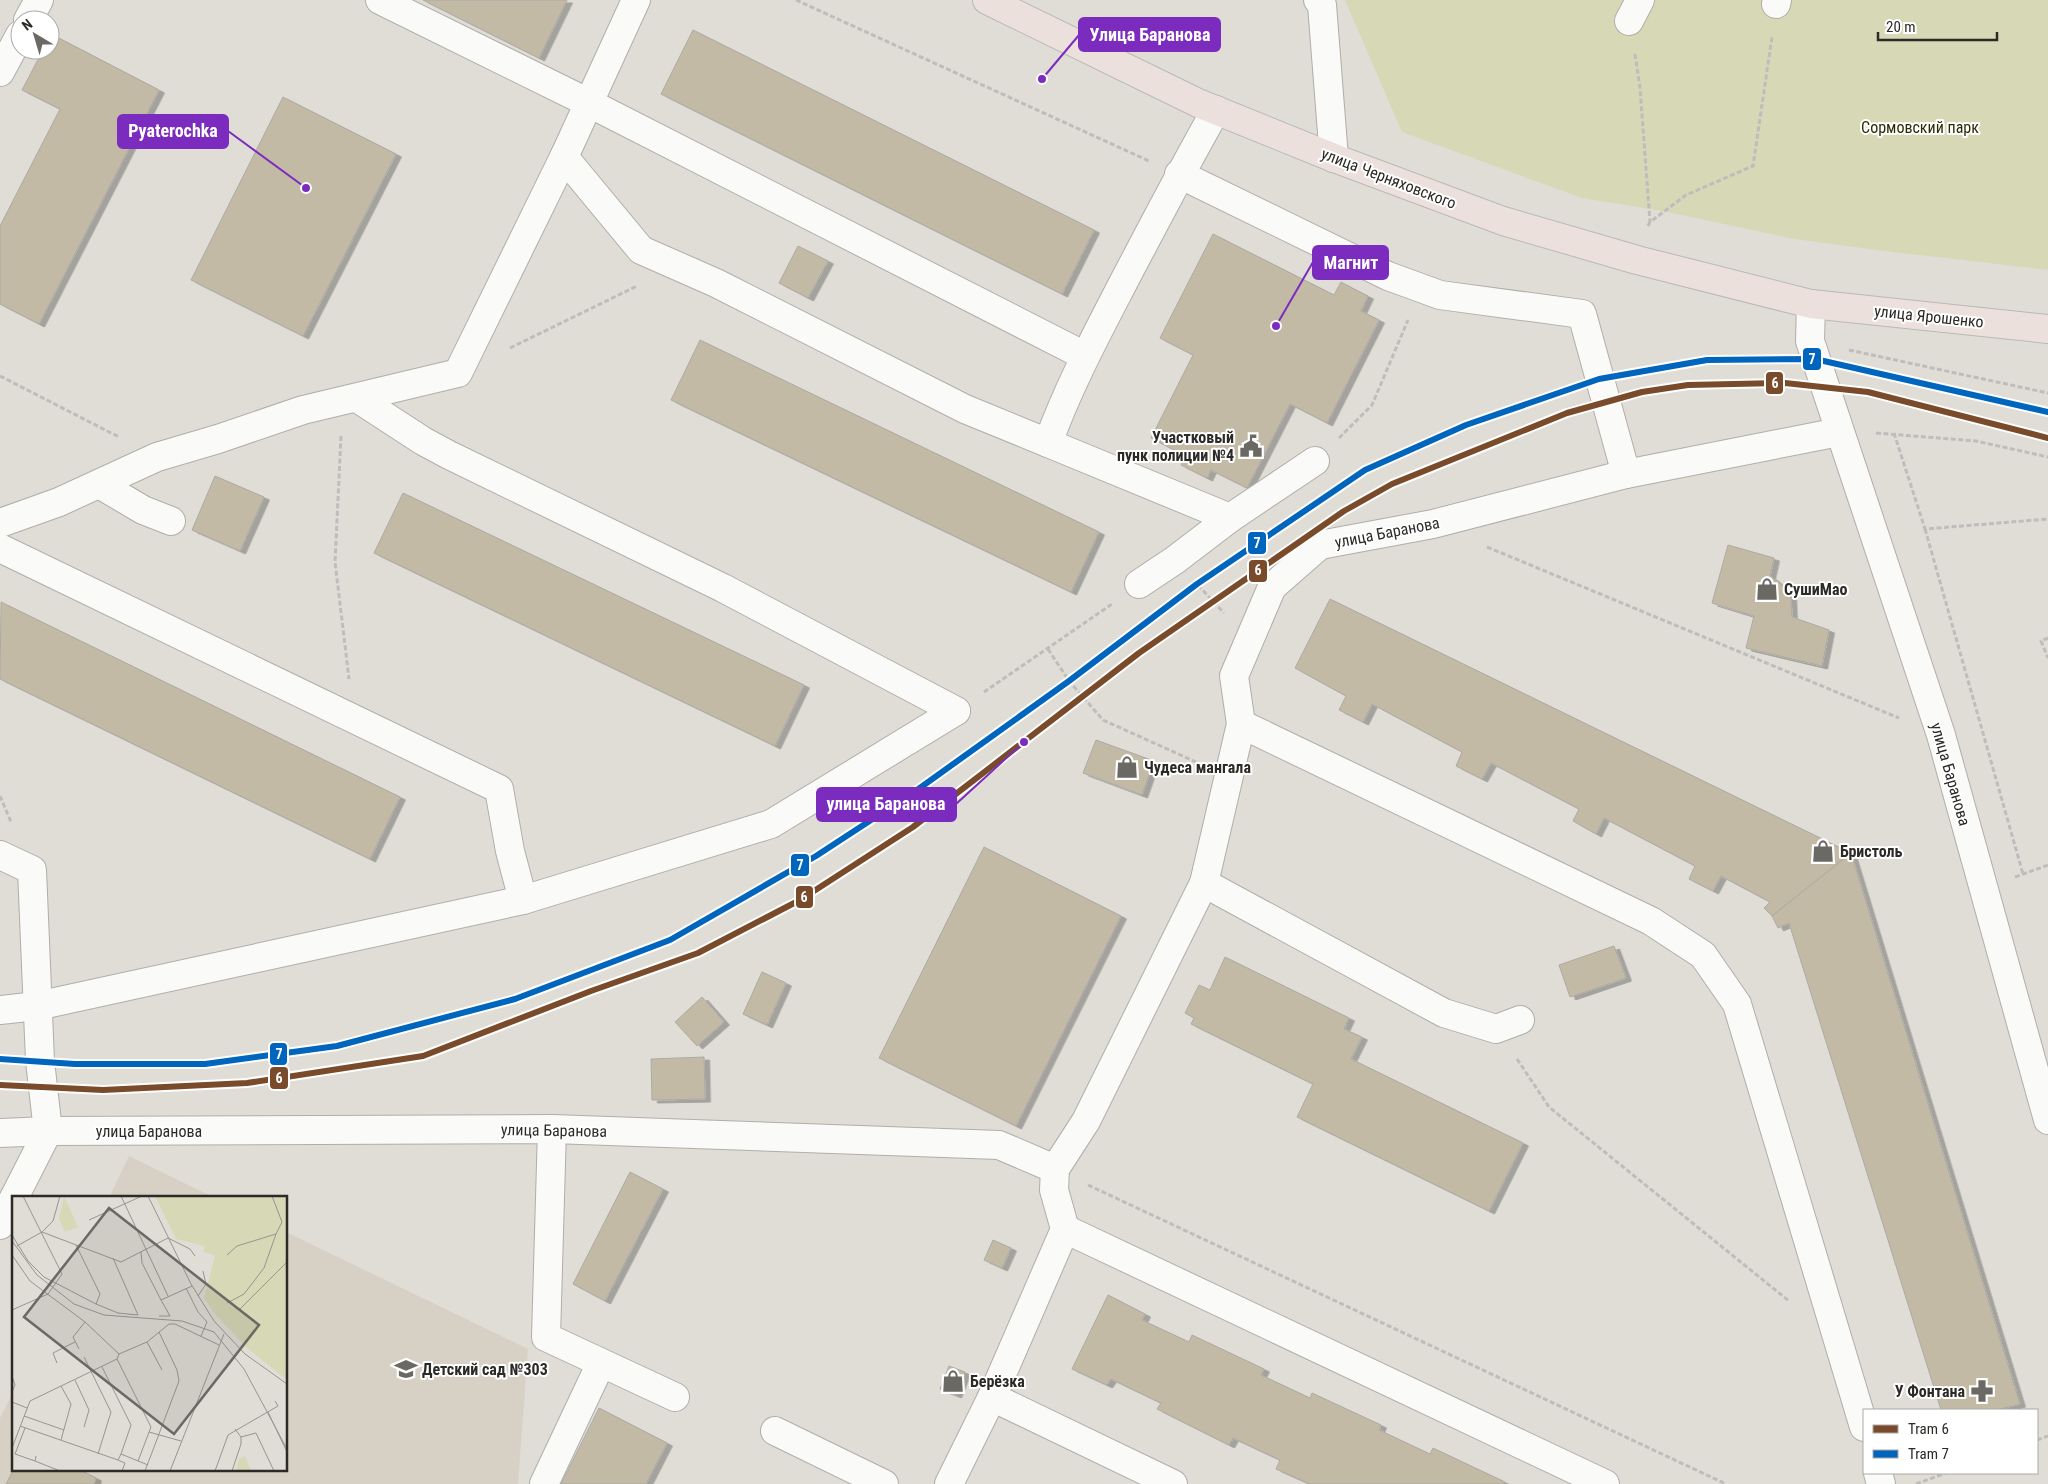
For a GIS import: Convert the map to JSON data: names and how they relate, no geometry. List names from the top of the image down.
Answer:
{
  "streets": {
    "main road": ["улица Черняховского", "улица Ярошенко"],
    "street": ["улица Баранова"]
  },
  "crossings": [
    ["улица Черняховского", "улица Ярошенко"],
    ["улица Черняховского", "улица Баранова"],
    ["улица Ярошенко", "улица Баранова"]
  ],
  "parks": ["Сормовский парк"],
  "places": {
    "other": [
      "Улица Баранова",
      "Pyaterochka",
      "Магнит",
      "улица Баранова"
    ],
    "public building": ["Участковый пунк полиции №4"],
    "shop": [
      "СушиМао",
      "Чудеса мангала",
      "Бристоль",
      "Берёзка"
    ],
    "school or university": ["Детский сад №303"],
    "pharmacy": ["У Фонтана"]
  },
  "lines": ["tram line 7", "tram line 6"],
  "legend": ["Tram 6", "Tram 7"],
  "scale_bar": "20 m",
  "north": "top left"
}
